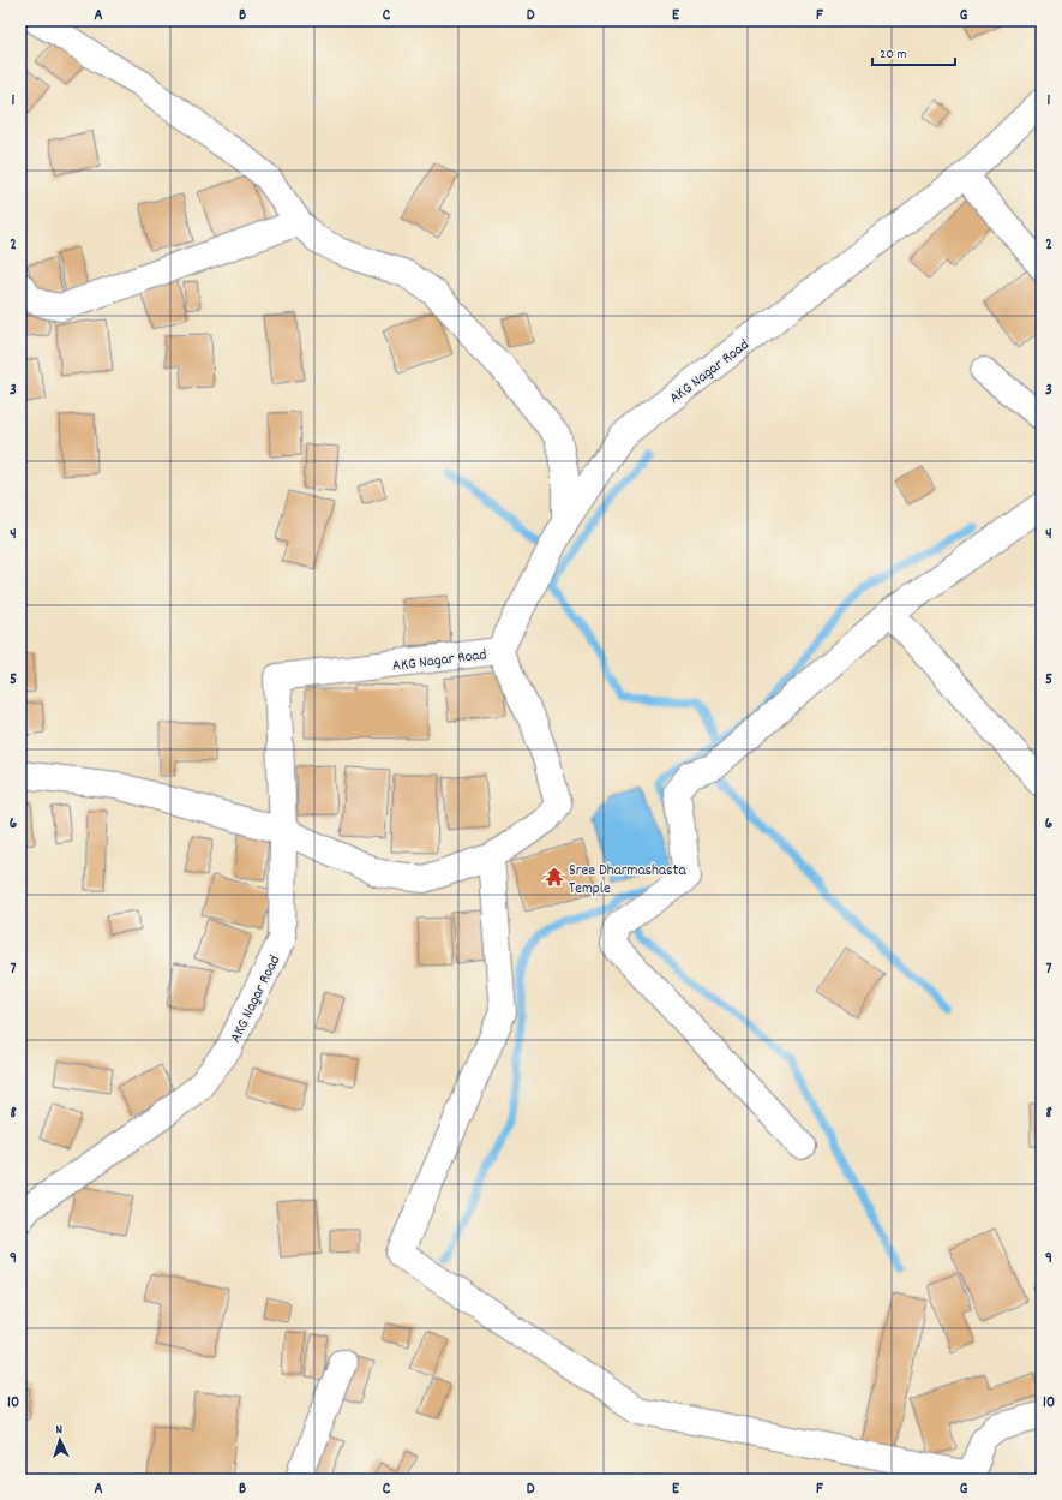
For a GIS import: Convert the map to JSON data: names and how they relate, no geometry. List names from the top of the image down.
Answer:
{
  "streets": {
    "street": ["AKG Nagar Road"]
  },
  "places": {
    "temple": ["Sree Dharmashasta Temple"]
  },
  "scale_bar": "20 m",
  "north": "top",
  "grid": {
    "columns": [
      "A",
      "B",
      "C",
      "D",
      "E",
      "F",
      "G"
    ],
    "rows": [
      "1",
      "2",
      "3",
      "4",
      "5",
      "6",
      "7",
      "8",
      "9",
      "10"
    ]
  }
}
